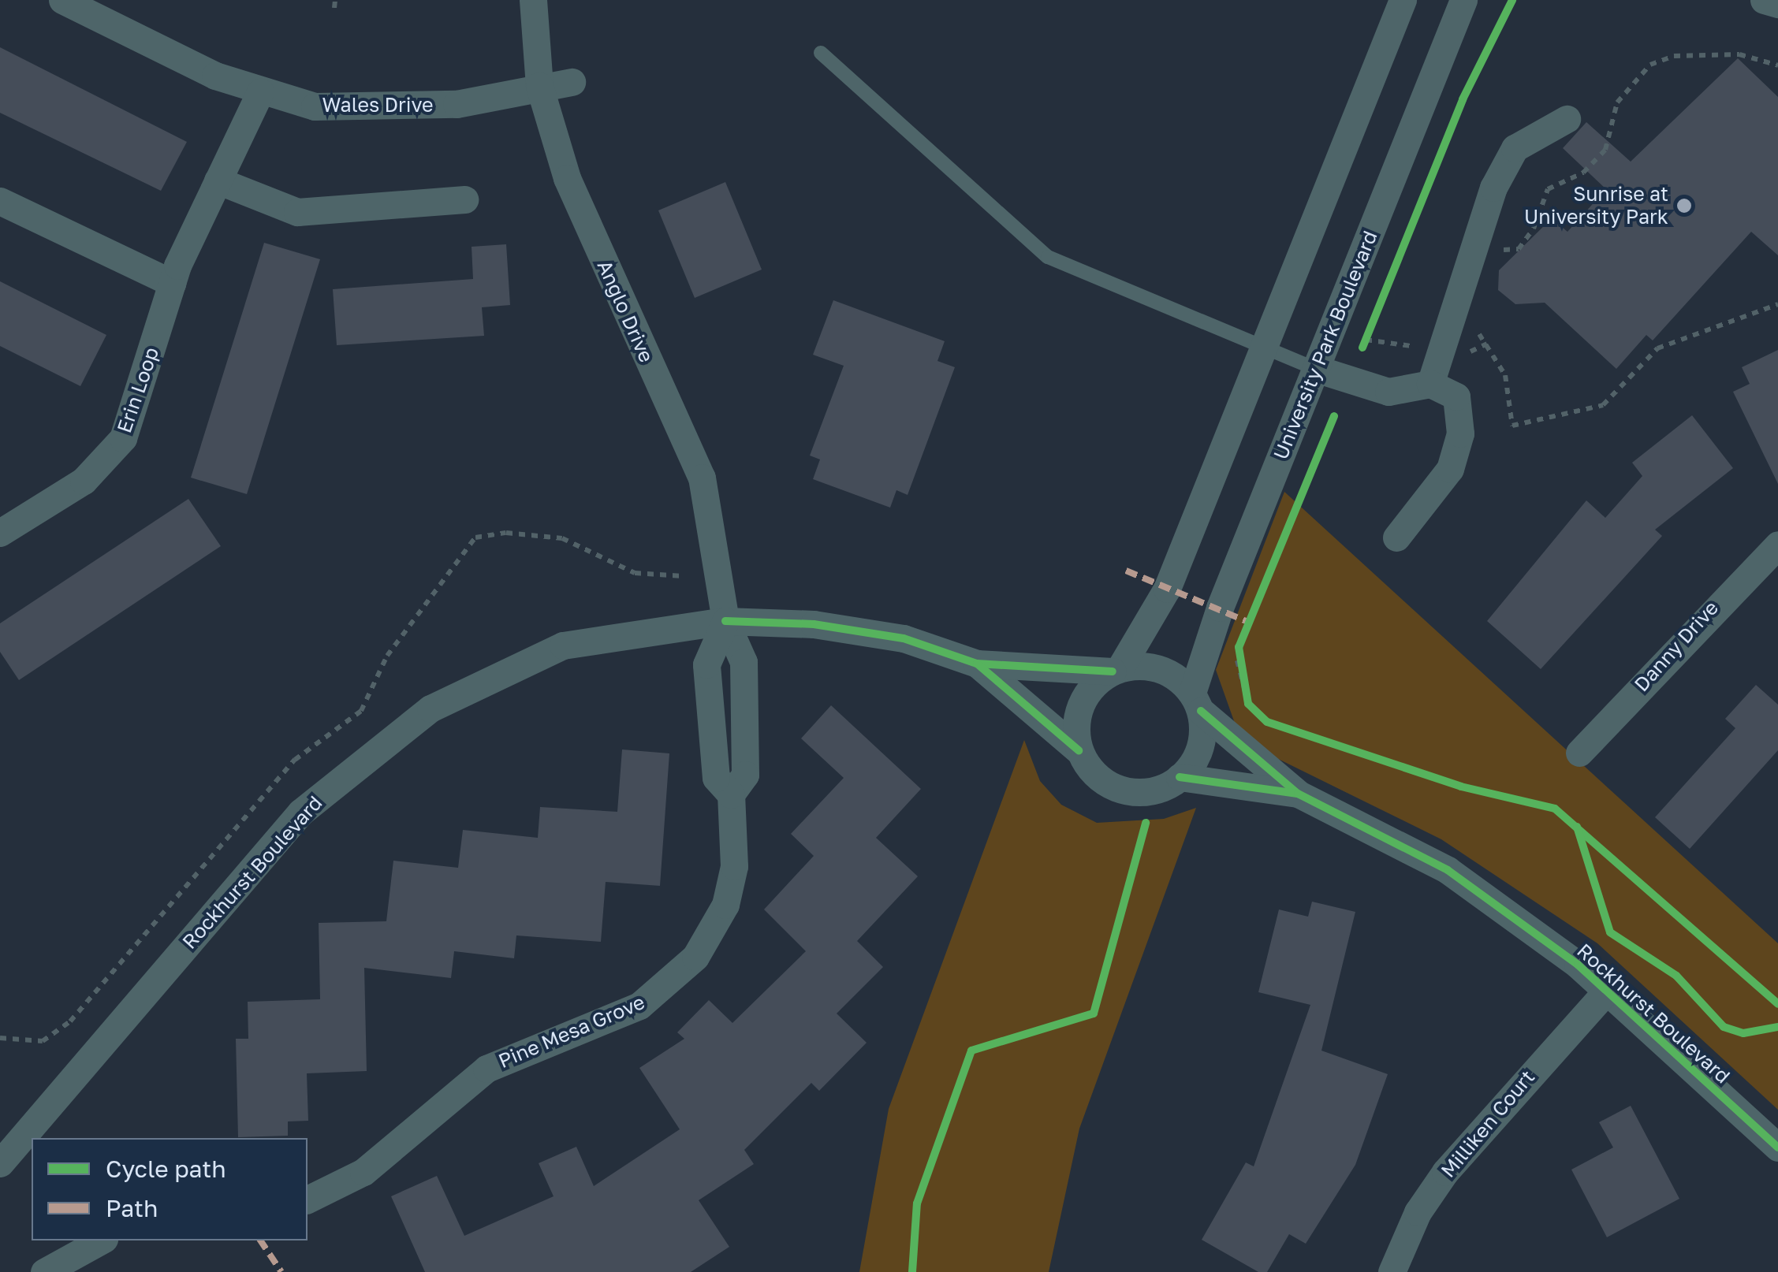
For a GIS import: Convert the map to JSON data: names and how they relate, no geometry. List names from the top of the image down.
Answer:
{
  "streets": {
    "street": [
      "Wales Drive",
      "Anglo Drive",
      "University Park Boulevard",
      "Erin Loop",
      "Danny Drive",
      "Rockhurst Boulevard",
      "Pine Mesa Grove",
      "Milliken Court"
    ]
  },
  "crossings": [
    ["Wales Drive", "Anglo Drive"],
    ["Wales Drive", "Erin Loop"],
    ["Anglo Drive", "Rockhurst Boulevard"],
    ["Anglo Drive", "Pine Mesa Grove"],
    ["University Park Boulevard", "Rockhurst Boulevard"],
    ["Rockhurst Boulevard", "Pine Mesa Grove"],
    ["Rockhurst Boulevard", "Milliken Court"]
  ],
  "places": ["Sunrise at University Park"],
  "legend": ["Cycle path", "Path"]
}
